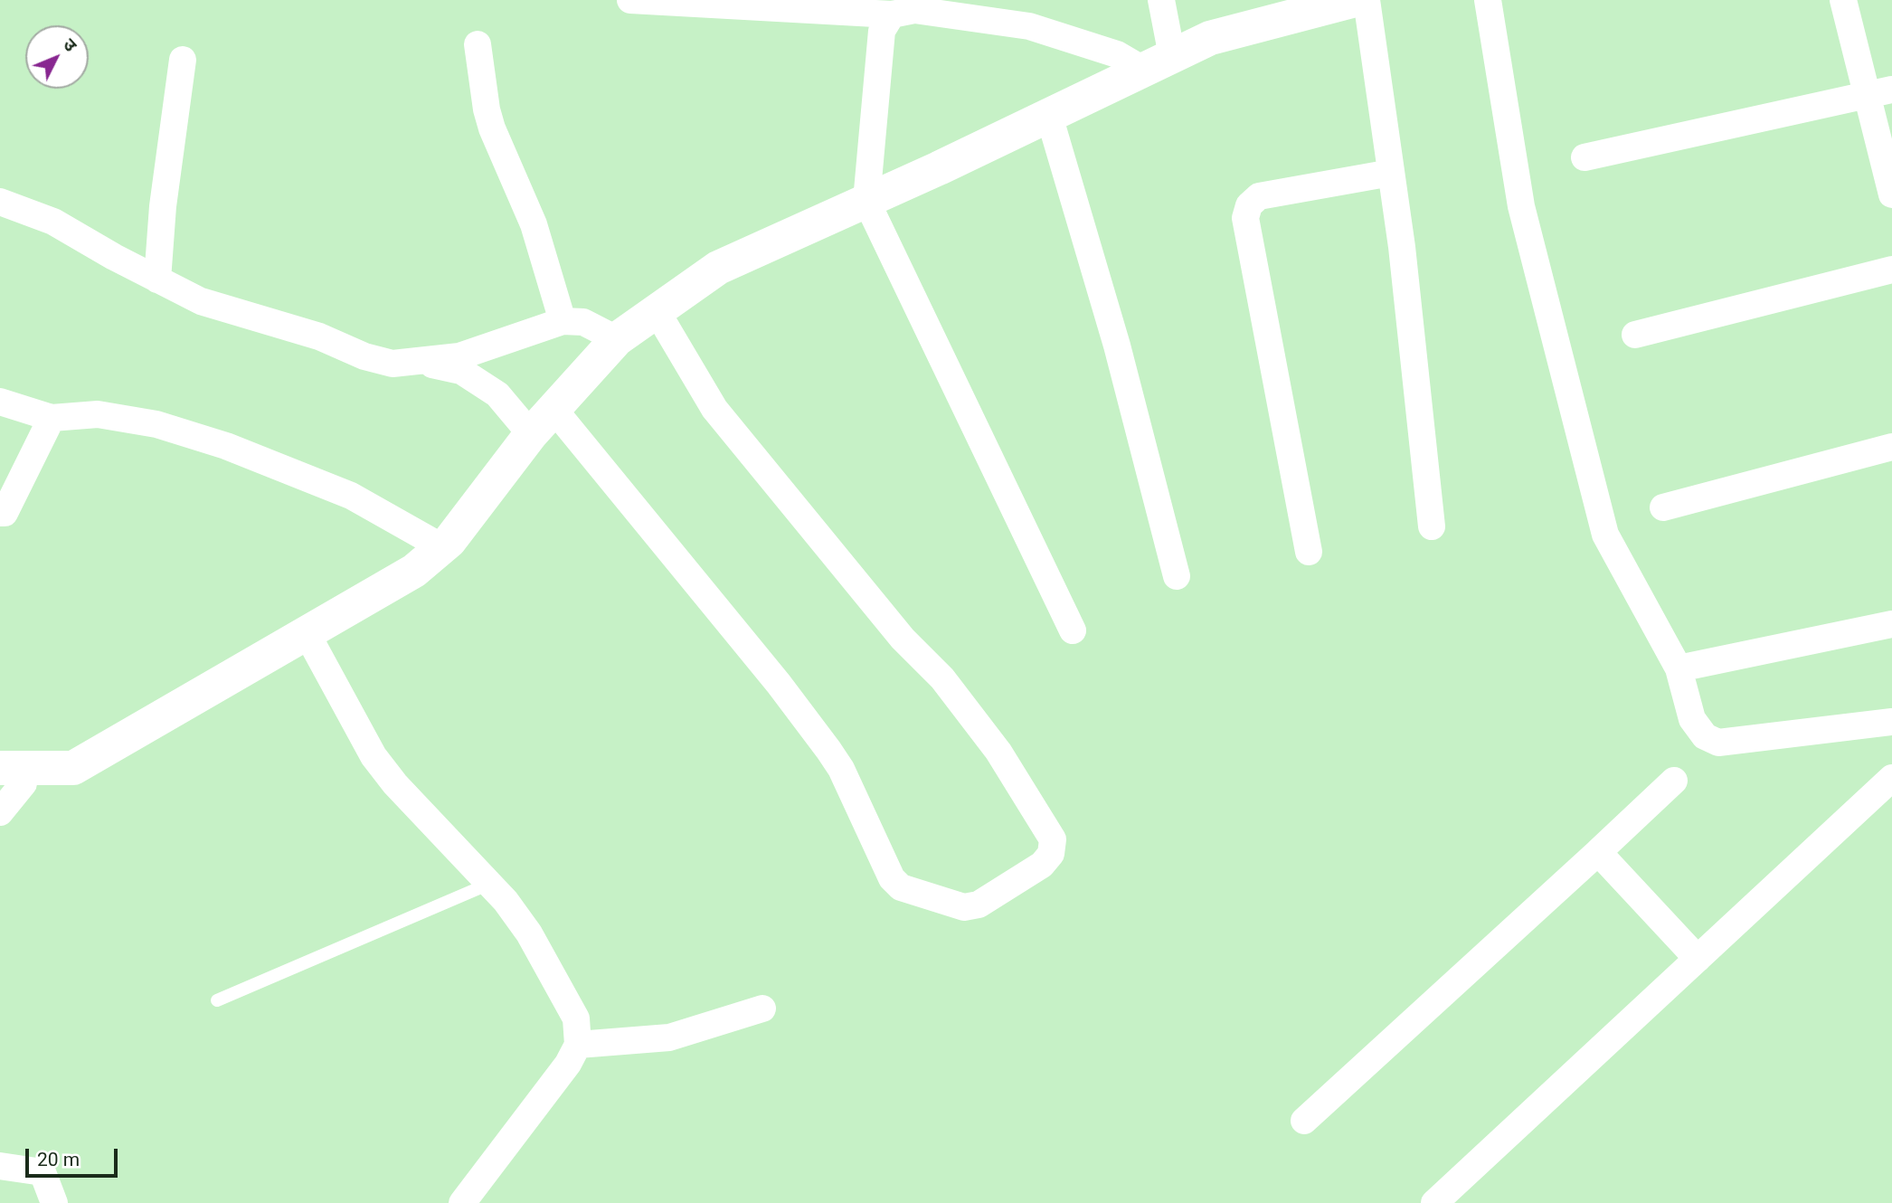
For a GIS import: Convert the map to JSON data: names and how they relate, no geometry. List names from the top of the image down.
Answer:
{
  "scale_bar": "20 m",
  "north": "top right"
}
